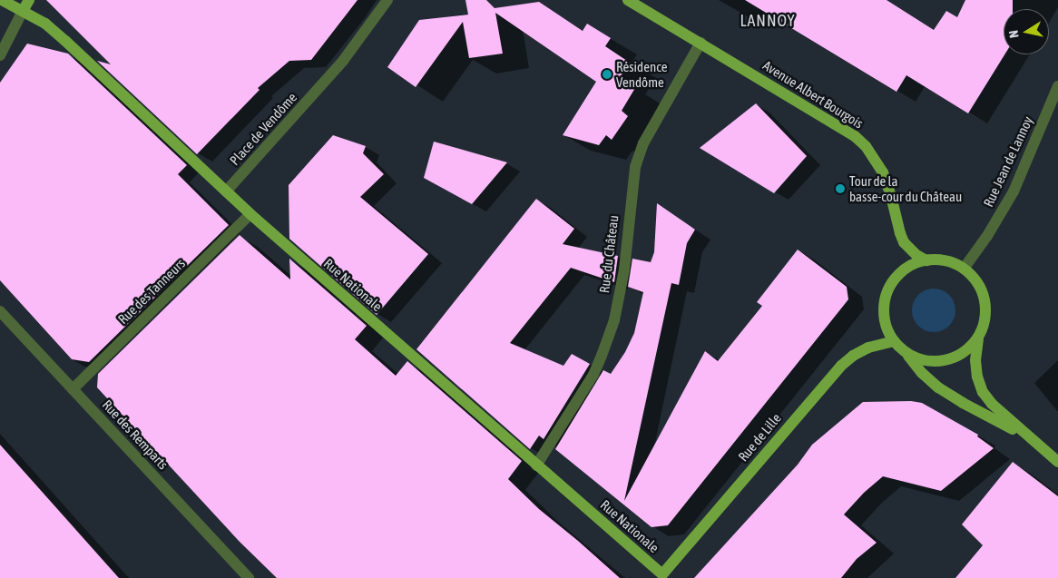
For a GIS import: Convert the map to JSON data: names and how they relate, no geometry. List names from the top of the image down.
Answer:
{
  "streets": {
    "main road": ["Avenue Albert Bourgois", "Rue Nationale", "Rue de Lille"],
    "street": [
      "Place de Vendôme",
      "Rue Jean de Lannoy",
      "Rue du Château",
      "Rue des Tanneurs",
      "Rue des Remparts"
    ]
  },
  "crossings": [
    ["Avenue Albert Bourgois", "Rue Jean de Lannoy"],
    ["Avenue Albert Bourgois", "Rue du Château"],
    ["Avenue Albert Bourgois", "Rue de Lille"],
    ["Place de Vendôme", "Rue Nationale"],
    ["Rue Jean de Lannoy", "Rue de Lille"],
    ["Rue du Château", "Rue Nationale"],
    ["Rue Nationale", "Rue des Tanneurs"],
    ["Rue Nationale", "Rue de Lille"],
    ["Rue des Tanneurs", "Rue des Remparts"]
  ],
  "districts": ["LANNOY"],
  "places": ["Résidence Vendôme", "Tour de la basse-cour du Château"],
  "north": "left"
}
